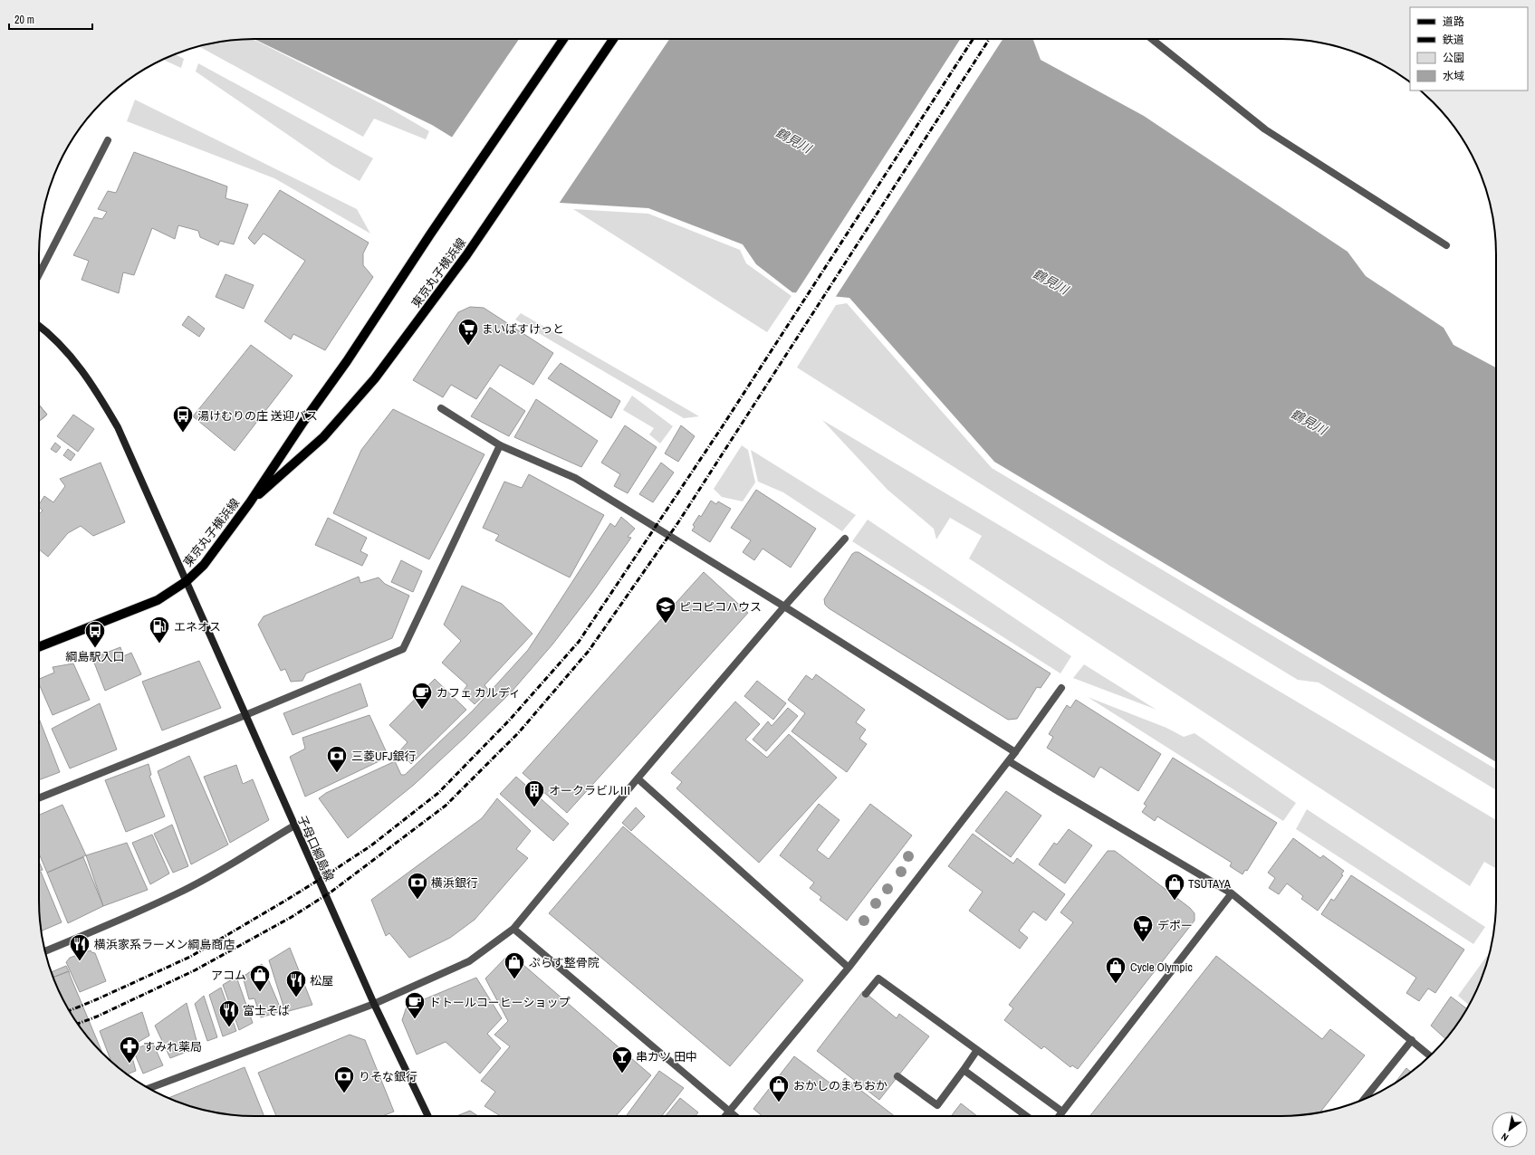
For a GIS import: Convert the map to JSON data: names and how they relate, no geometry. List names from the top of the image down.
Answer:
{
  "streets": {
    "main road": ["東京丸子横浜線", "子母口綱島線"]
  },
  "crossings": [
    ["東京丸子横浜線", "子母口綱島線"]
  ],
  "water": ["鶴見川"],
  "places": {
    "supermarket": ["まいばすけっと", "デポー"],
    "bus stop": ["湯けむりの庄 送迎バス", "綱島駅入口"],
    "school or university": ["ピコピコハウス"],
    "fuel station": ["エネオス"],
    "cafe": ["カフェ カルディ", "ドトールコーヒーショップ"],
    "bank": ["三菱UFJ銀行", "横浜銀行", "りそな銀行"],
    "building": ["オークラビルⅢ"],
    "shop": [
      "TSUTAYA",
      "ぷらす整骨院",
      "Cycle Olympic",
      "アコム",
      "おかしのまちおか"
    ],
    "restaurant": ["横浜家系ラーメン綱島商店", "松屋", "富士そば"],
    "pharmacy": ["すみれ薬局"],
    "bar": ["串カツ 田中"]
  },
  "legend": [
    "道路",
    "鉄道",
    "公園",
    "水域"
  ],
  "scale_bar": "20 m",
  "north": "bottom left"
}
